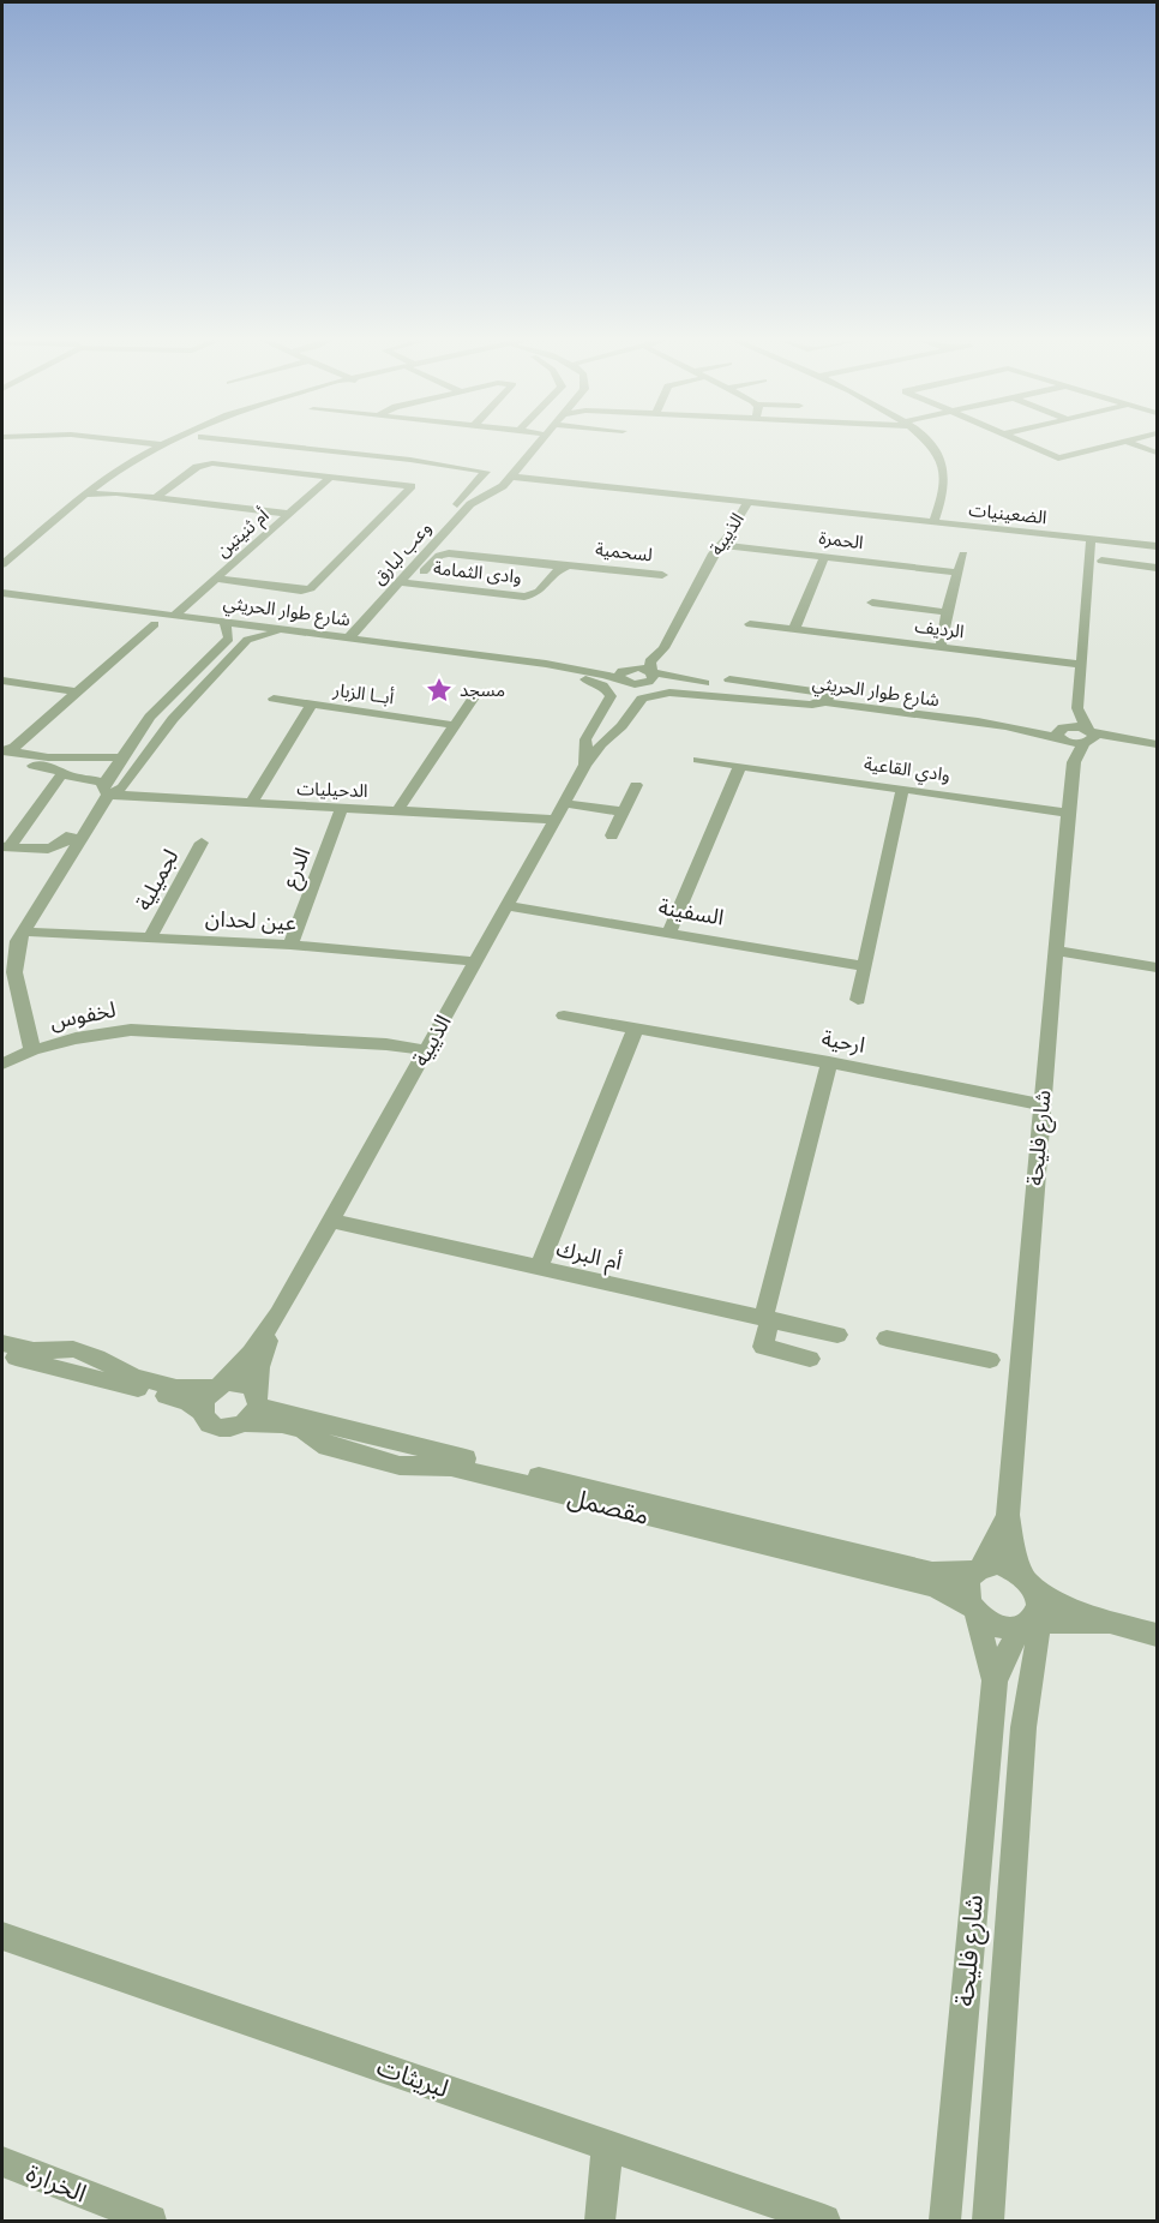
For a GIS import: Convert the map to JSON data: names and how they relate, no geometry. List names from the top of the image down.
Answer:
{
  "streets": {
    "street": [
      "الضعينيات",
      "أم ثنيتين",
      "الذيبية",
      "الحمرة",
      "لسحمية",
      "وعب لبارق",
      "وادى الثمامة",
      "شارع طوار الحريثي",
      "الرديف",
      "أبــا الزبار",
      "وادي القاعية",
      "الدحيليات",
      "الدرع",
      "لجميلية",
      "السفينة",
      "عين لحدان",
      "لخفوس",
      "ارحية",
      "شارع فليحة",
      "أم البرك",
      "مقصمل",
      "لبريثات",
      "الخرارة"
    ]
  },
  "crossings": [
    ["الضعينيات", "الذيبية"],
    ["الضعينيات", "وعب لبارق"],
    ["أم ثنيتين", "شارع طوار الحريثي"],
    ["الذيبية", "الحمرة"],
    ["الذيبية", "شارع طوار الحريثي"],
    ["الذيبية", "الدحيليات"],
    ["الذيبية", "السفينة"],
    ["الذيبية", "عين لحدان"],
    ["الذيبية", "لخفوس"],
    ["الذيبية", "أم البرك"],
    ["الذيبية", "مقصمل"],
    ["لسحمية", "وادى الثمامة"],
    ["وعب لبارق", "وادى الثمامة"],
    ["وعب لبارق", "شارع طوار الحريثي"],
    ["شارع طوار الحريثي", "لخفوس"],
    ["شارع طوار الحريثي", "شارع فليحة"],
    ["أبــا الزبار", "الدحيليات"],
    ["وادي القاعية", "شارع فليحة"],
    ["الدحيليات", "الدرع"],
    ["الدحيليات", "لخفوس"],
    ["الدرع", "عين لحدان"],
    ["لجميلية", "عين لحدان"],
    ["عين لحدان", "لخفوس"],
    ["ارحية", "شارع فليحة"],
    ["شارع فليحة", "مقصمل"]
  ],
  "places": {
    "place": ["مسجد"]
  }
}
